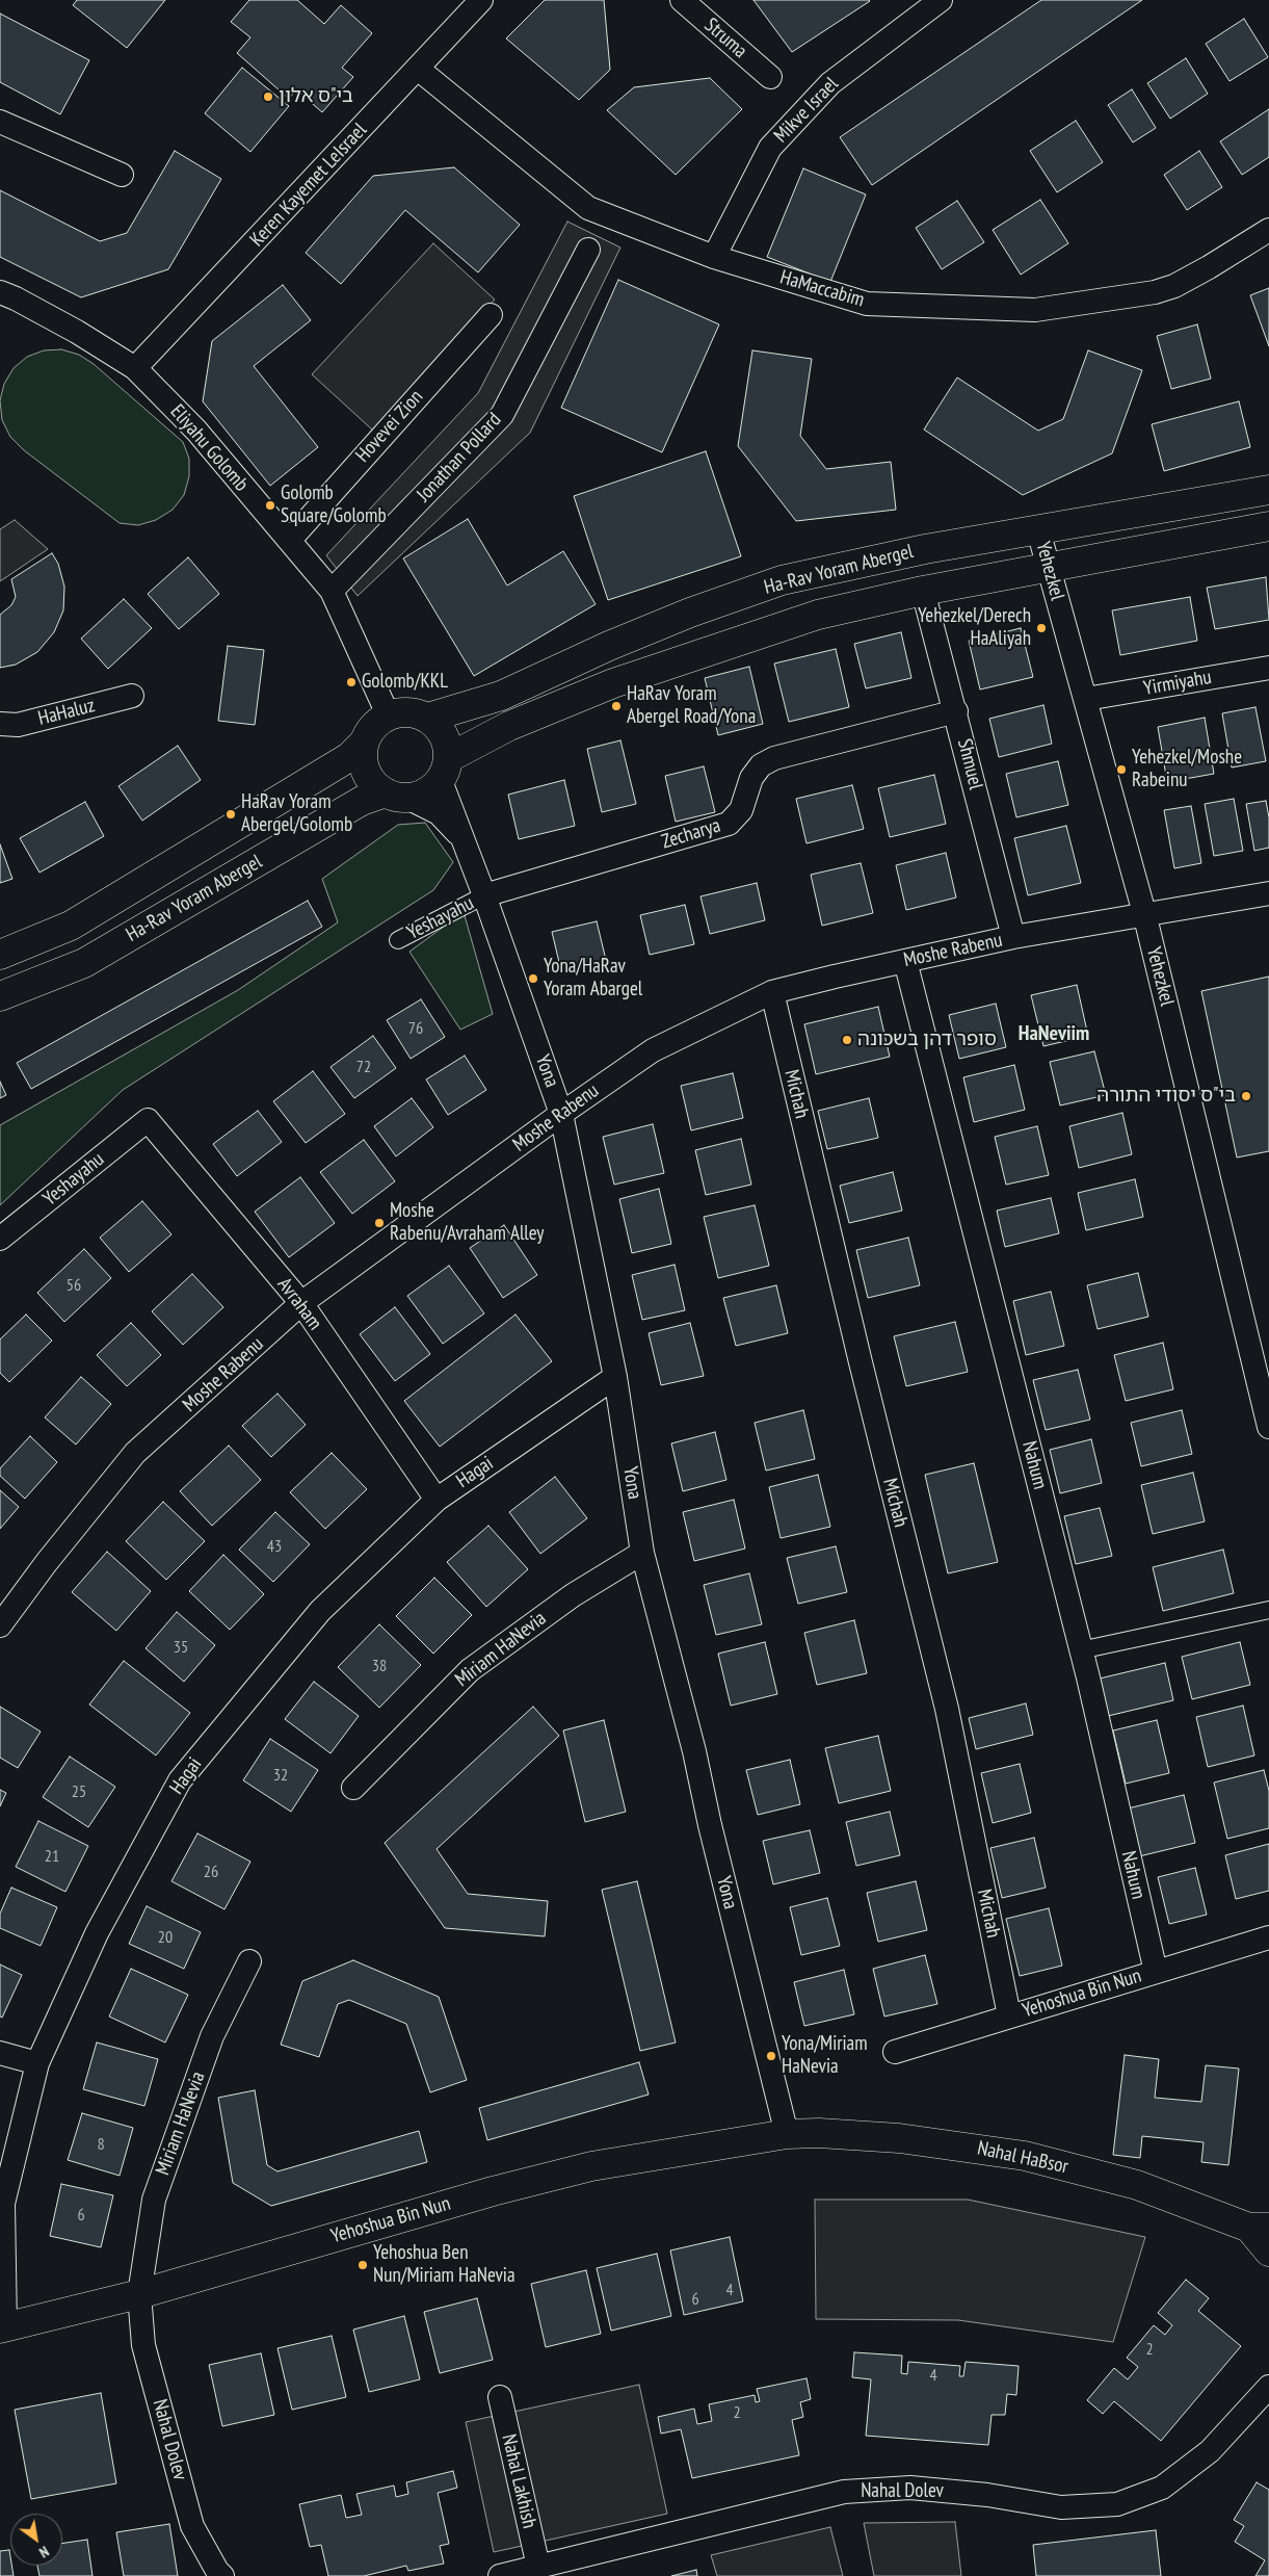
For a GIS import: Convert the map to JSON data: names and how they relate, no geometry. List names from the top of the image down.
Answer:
{
  "streets": {
    "street": [
      "Struma",
      "Mikve Israel",
      "Keren Kayemet LeIsrael",
      "HaMaccabim",
      "Hovevei Zion",
      "Eliyahu Golomb",
      "Jonathan Pollard",
      "Ha-Rav Yoram Abergel",
      "Yehezkel",
      "Yirmiyahu",
      "HaHaluz",
      "Shmuel",
      "Zecharya",
      "Yeshayahu",
      "Moshe Rabenu",
      "Yona",
      "Michah",
      "Avraham",
      "Nahum",
      "Hagai",
      "Miriam HaNevia",
      "Yehoshua Bin Nun",
      "Nahal HaBsor",
      "Nahal Dolev",
      "Nahal Lakhish"
    ]
  },
  "crossings": [
    ["Mikve Israel", "HaMaccabim"],
    ["Keren Kayemet LeIsrael", "HaMaccabim"],
    ["Keren Kayemet LeIsrael", "Eliyahu Golomb"],
    ["Hovevei Zion", "Eliyahu Golomb"],
    ["Eliyahu Golomb", "Jonathan Pollard"],
    ["Eliyahu Golomb", "Ha-Rav Yoram Abergel"],
    ["Eliyahu Golomb", "Yona"],
    ["Ha-Rav Yoram Abergel", "Yehezkel"],
    ["Ha-Rav Yoram Abergel", "Shmuel"],
    ["Ha-Rav Yoram Abergel", "Yona"],
    ["Yehezkel", "Yirmiyahu"],
    ["Yehezkel", "Moshe Rabenu"],
    ["Shmuel", "Zecharya"],
    ["Shmuel", "Moshe Rabenu"],
    ["Zecharya", "Yeshayahu"],
    ["Zecharya", "Yona"],
    ["Yeshayahu", "Yona"],
    ["Yeshayahu", "Avraham"],
    ["Moshe Rabenu", "Yona"],
    ["Moshe Rabenu", "Michah"],
    ["Moshe Rabenu", "Avraham"],
    ["Moshe Rabenu", "Nahum"],
    ["Yona", "Hagai"],
    ["Yona", "Miriam HaNevia"],
    ["Yona", "Yehoshua Bin Nun"],
    ["Yona", "Nahal HaBsor"],
    ["Michah", "Yehoshua Bin Nun"],
    ["Avraham", "Hagai"],
    ["Nahum", "Yehoshua Bin Nun"],
    ["Hagai", "Yehoshua Bin Nun"],
    ["Miriam HaNevia", "Yehoshua Bin Nun"],
    ["Miriam HaNevia", "Nahal Dolev"],
    ["Yehoshua Bin Nun", "Nahal HaBsor"],
    ["Yehoshua Bin Nun", "Nahal Dolev"],
    ["Nahal Dolev", "Nahal Lakhish"]
  ],
  "districts": ["HaNeviim"],
  "places": [
    "בי\"ס אלון",
    "Golomb Square/Golomb",
    "Yehezkel/Derech HaAliyah",
    "Golomb/KKL",
    "HaRav Yoram Abergel Road/Yona",
    "Yehezkel/Moshe Rabeinu",
    "HaRav Yoram Abergel/Golomb",
    "Yona/HaRav Yoram Abargel",
    "סופר דהן בשכונה",
    "בי\"ס יסודי התורה",
    "Moshe Rabenu/Avraham Alley",
    "Yona/Miriam HaNevia",
    "Yehoshua Ben Nun/Miriam HaNevia"
  ],
  "house_numbers": [
    "76",
    "72",
    "56",
    "43",
    "35",
    "38",
    "32",
    "25",
    "21",
    "26",
    "20",
    "8",
    "6",
    "4",
    "6",
    "2",
    "4",
    "2"
  ],
  "north": "bottom right"
}
